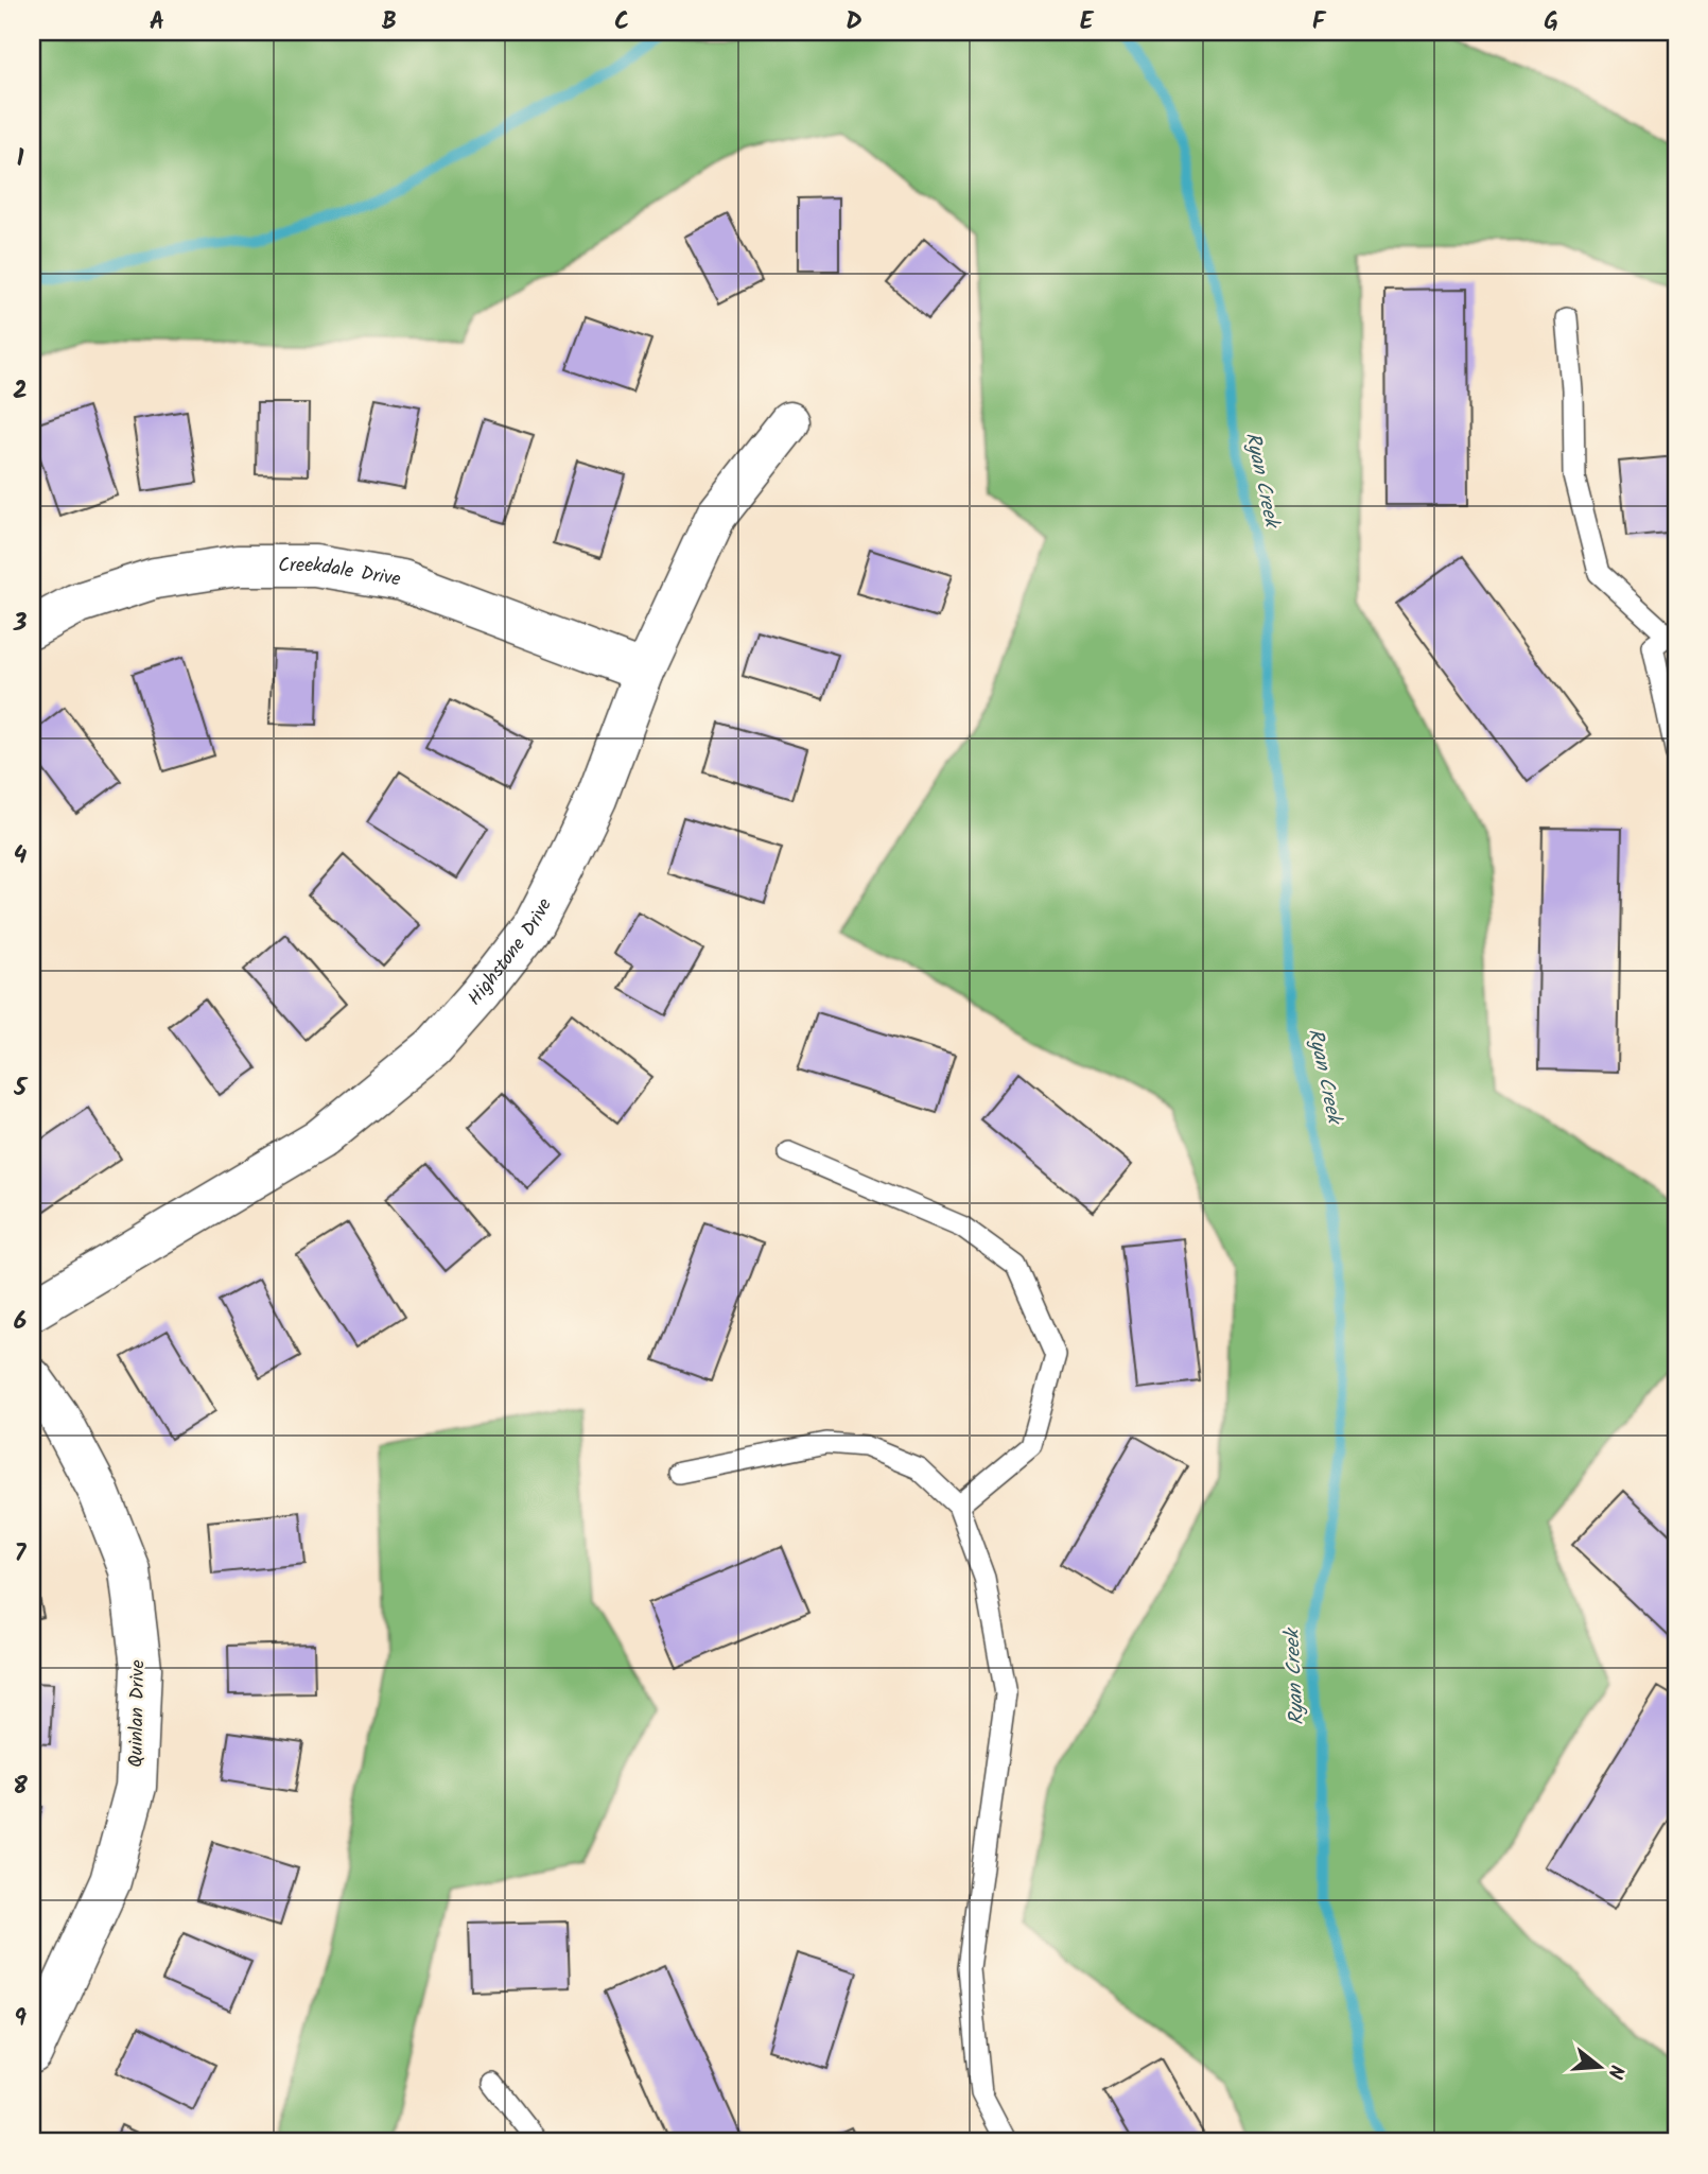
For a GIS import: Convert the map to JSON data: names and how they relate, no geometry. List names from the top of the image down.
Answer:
{
  "streets": {
    "street": ["Creekdale Drive", "Highstone Drive", "Quinlan Drive"]
  },
  "crossings": [
    ["Creekdale Drive", "Highstone Drive"]
  ],
  "water": ["Ryan Creek"],
  "north": "right",
  "grid": {
    "columns": [
      "A",
      "B",
      "C",
      "D",
      "E",
      "F",
      "G"
    ],
    "rows": [
      "1",
      "2",
      "3",
      "4",
      "5",
      "6",
      "7",
      "8",
      "9"
    ]
  }
}
